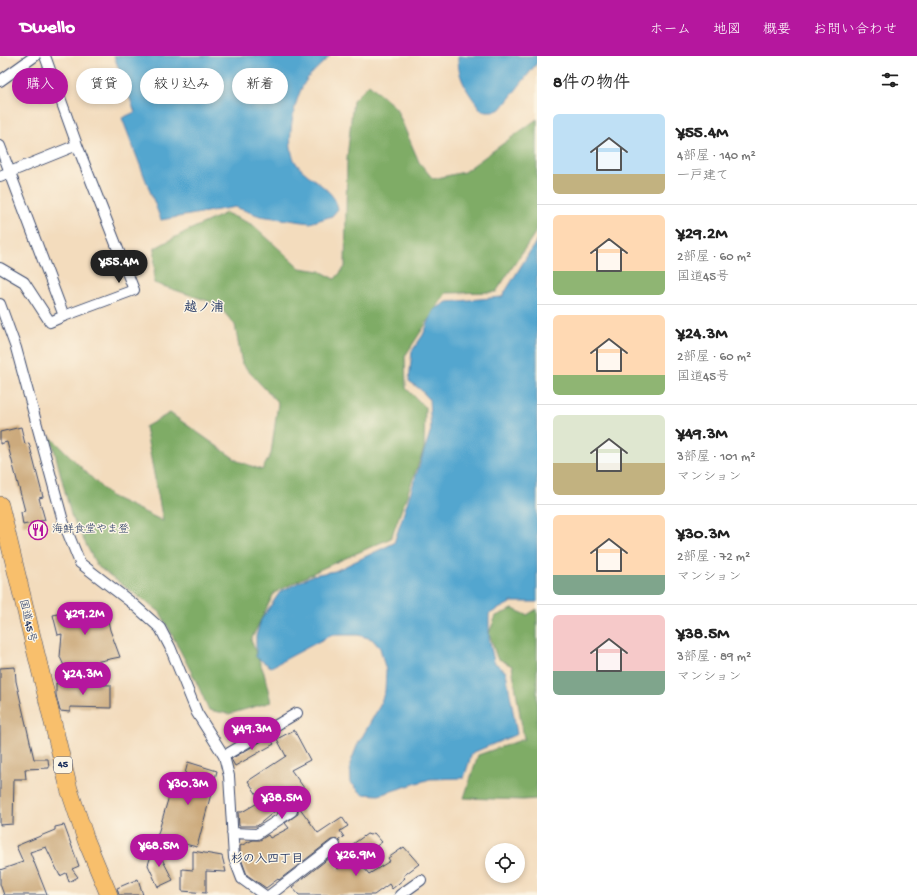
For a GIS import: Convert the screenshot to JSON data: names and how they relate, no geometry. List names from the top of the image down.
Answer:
{
  "streets": {
    "highway": ["国道45号", "45"]
  },
  "districts": ["越ノ浦", "杉の入四丁目"],
  "places": {
    "restaurant": ["海鮮食堂やま登"]
  },
  "page": {
    "header": "Dwello",
    "nav": [
      "ホーム",
      "地図",
      "概要",
      "お問い合わせ"
    ],
    "heading": "8件の物件",
    "chip": [
      "購入",
      "賃貸",
      "絞り込み",
      "新着"
    ],
    "list": [
      {
        "name": "¥55.4M",
        "note": "4部屋 · 140 m² · 一戸建て"
      },
      {
        "name": "¥29.2M",
        "note": "2部屋 · 60 m² · 国道45号"
      },
      {
        "name": "¥24.3M",
        "note": "2部屋 · 60 m² · 国道45号"
      },
      {
        "name": "¥49.3M",
        "note": "3部屋 · 101 m² · マンション"
      },
      {
        "name": "¥30.3M",
        "note": "2部屋 · 72 m² · マンション"
      },
      {
        "name": "¥38.5M",
        "note": "3部屋 · 89 m² · マンション"
      }
    ],
    "price": [
      "¥55.4M",
      "¥29.2M",
      "¥24.3M",
      "¥49.3M",
      "¥30.3M",
      "¥38.5M",
      "¥68.5M",
      "¥26.9M"
    ]
  }
}
